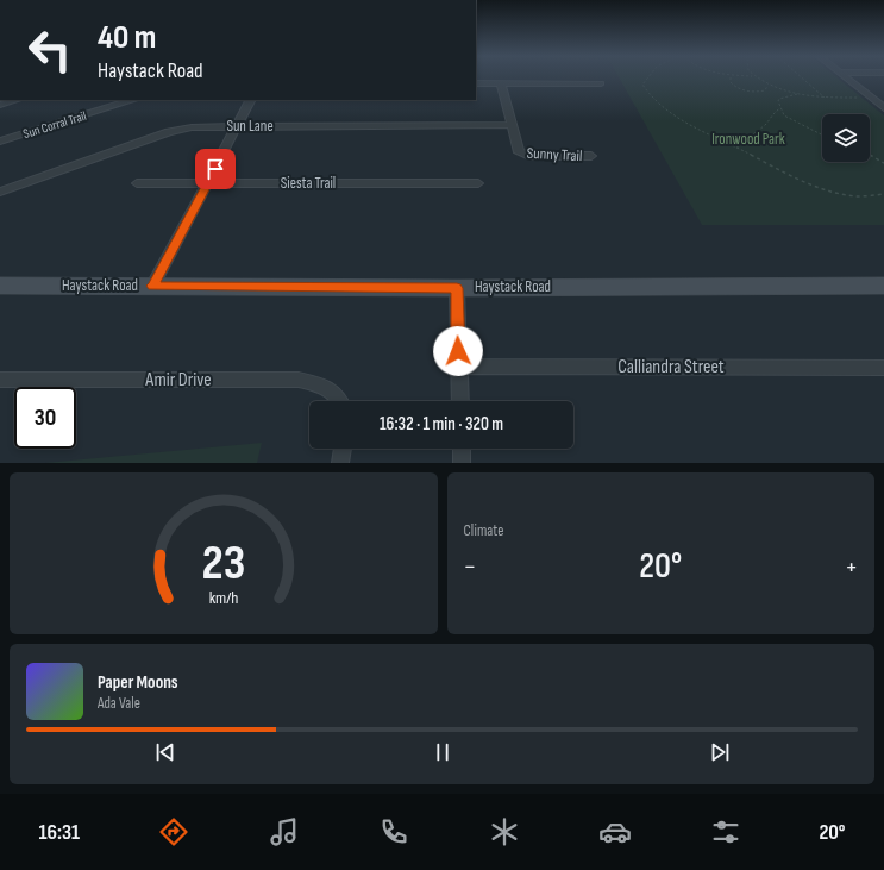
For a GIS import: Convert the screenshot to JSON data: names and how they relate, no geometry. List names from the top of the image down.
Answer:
{
  "streets": {
    "street": [
      "Sun Corral Trail",
      "Sun Lane",
      "Sunny Trail",
      "Siesta Trail",
      "Haystack Road",
      "Calliandra Street",
      "Amir Drive"
    ]
  },
  "crossings": [
    ["Sun Lane", "Sunny Trail"]
  ],
  "parks": ["Ironwood Park"],
  "page": {
    "turn": ["40 m", "Haystack Road"],
    "limit": "30",
    "trip": "16:32 · 1 min · 320 m",
    "tile": "Climate",
    "heat": ["−", "20°", "+"],
    "song": ["Paper Moons", "Ada Vale"],
    "tabs": ["16:31", "20°"],
    "gauge": ["23", "km/h"]
  }
}
